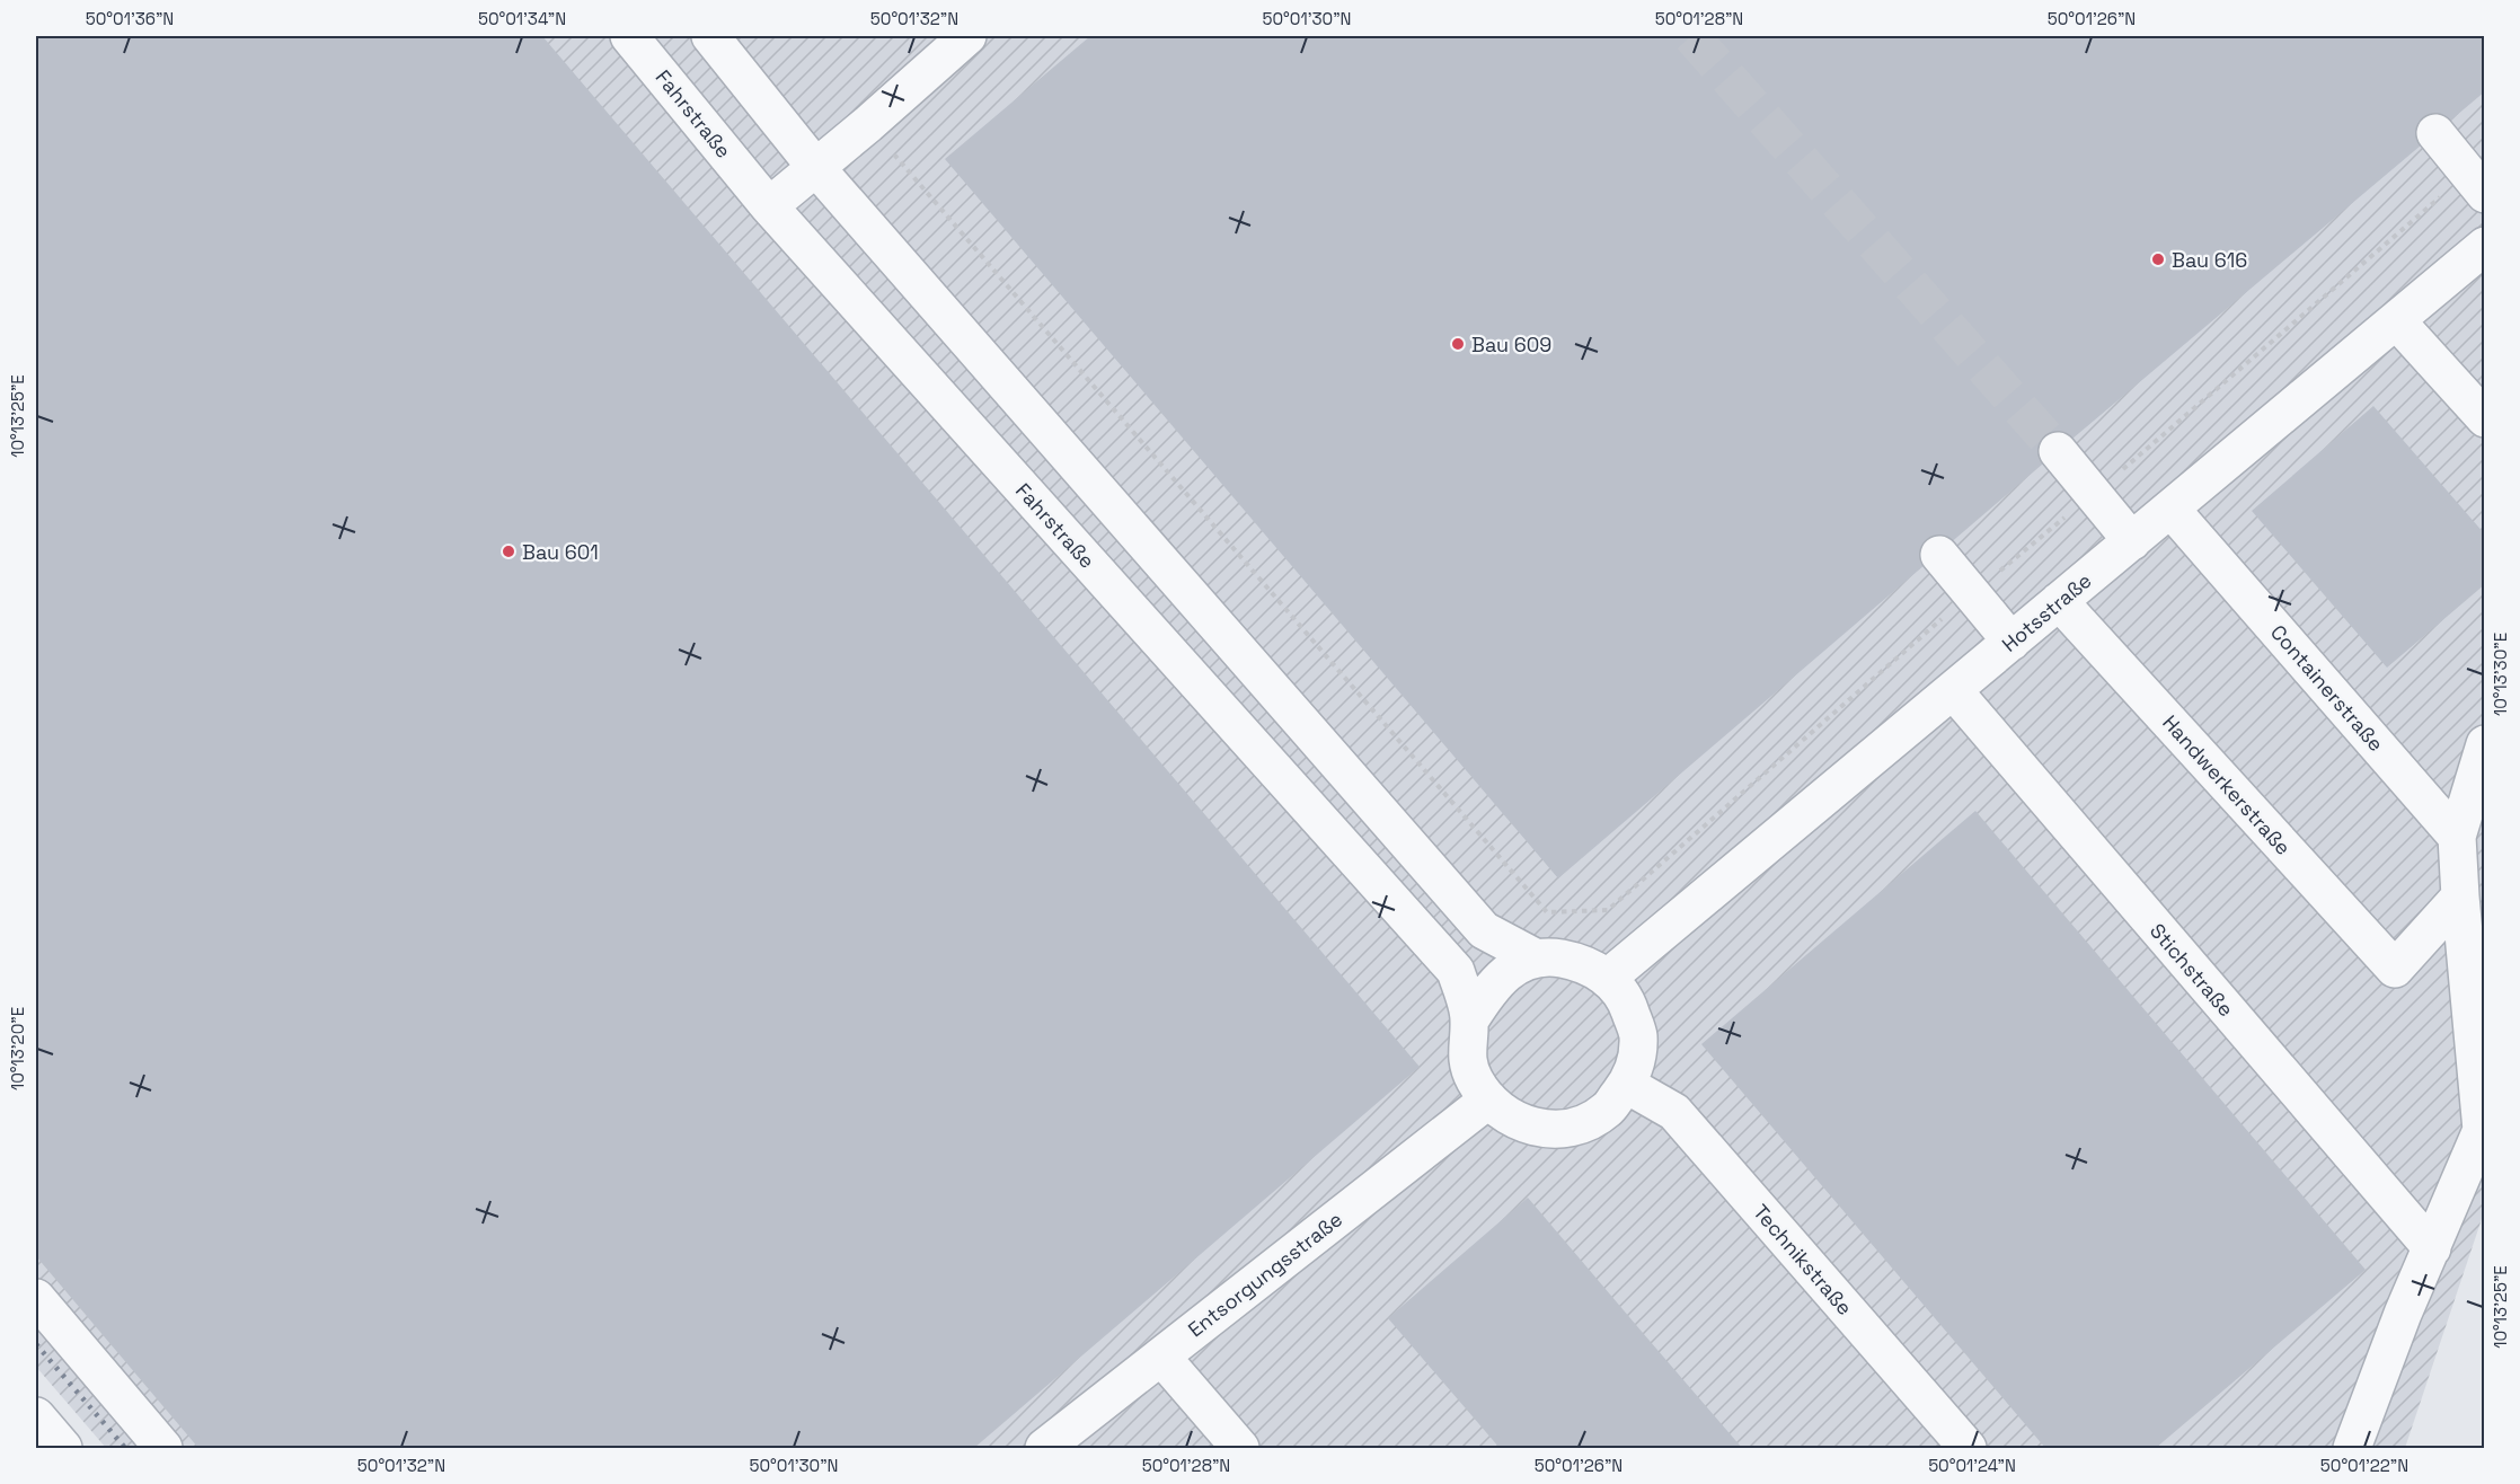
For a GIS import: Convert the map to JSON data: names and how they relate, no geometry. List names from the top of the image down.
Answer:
{
  "streets": {
    "street": [
      "Fahrstraße",
      "Hotsstraße",
      "Containerstraße",
      "Handwerkerstraße",
      "Stichstraße",
      "Technikstraße",
      "Entsorgungsstraße"
    ]
  },
  "crossings": [
    ["Fahrstraße", "Hotsstraße"],
    ["Fahrstraße", "Technikstraße"],
    ["Fahrstraße", "Entsorgungsstraße"],
    ["Hotsstraße", "Containerstraße"],
    ["Hotsstraße", "Handwerkerstraße"],
    ["Hotsstraße", "Stichstraße"],
    ["Hotsstraße", "Technikstraße"],
    ["Hotsstraße", "Entsorgungsstraße"],
    ["Technikstraße", "Entsorgungsstraße"]
  ],
  "places": ["Bau 616", "Bau 609", "Bau 601"],
  "coordinates": [
    "50°01'36\"N",
    "50°01'34\"N",
    "50°01'32\"N",
    "50°01'30\"N",
    "50°01'28\"N",
    "50°01'26\"N",
    "10°13'25\"E",
    "10°13'30\"E",
    "10°13'20\"E",
    "50°01'24\"N",
    "50°01'22\"N"
  ]
}
